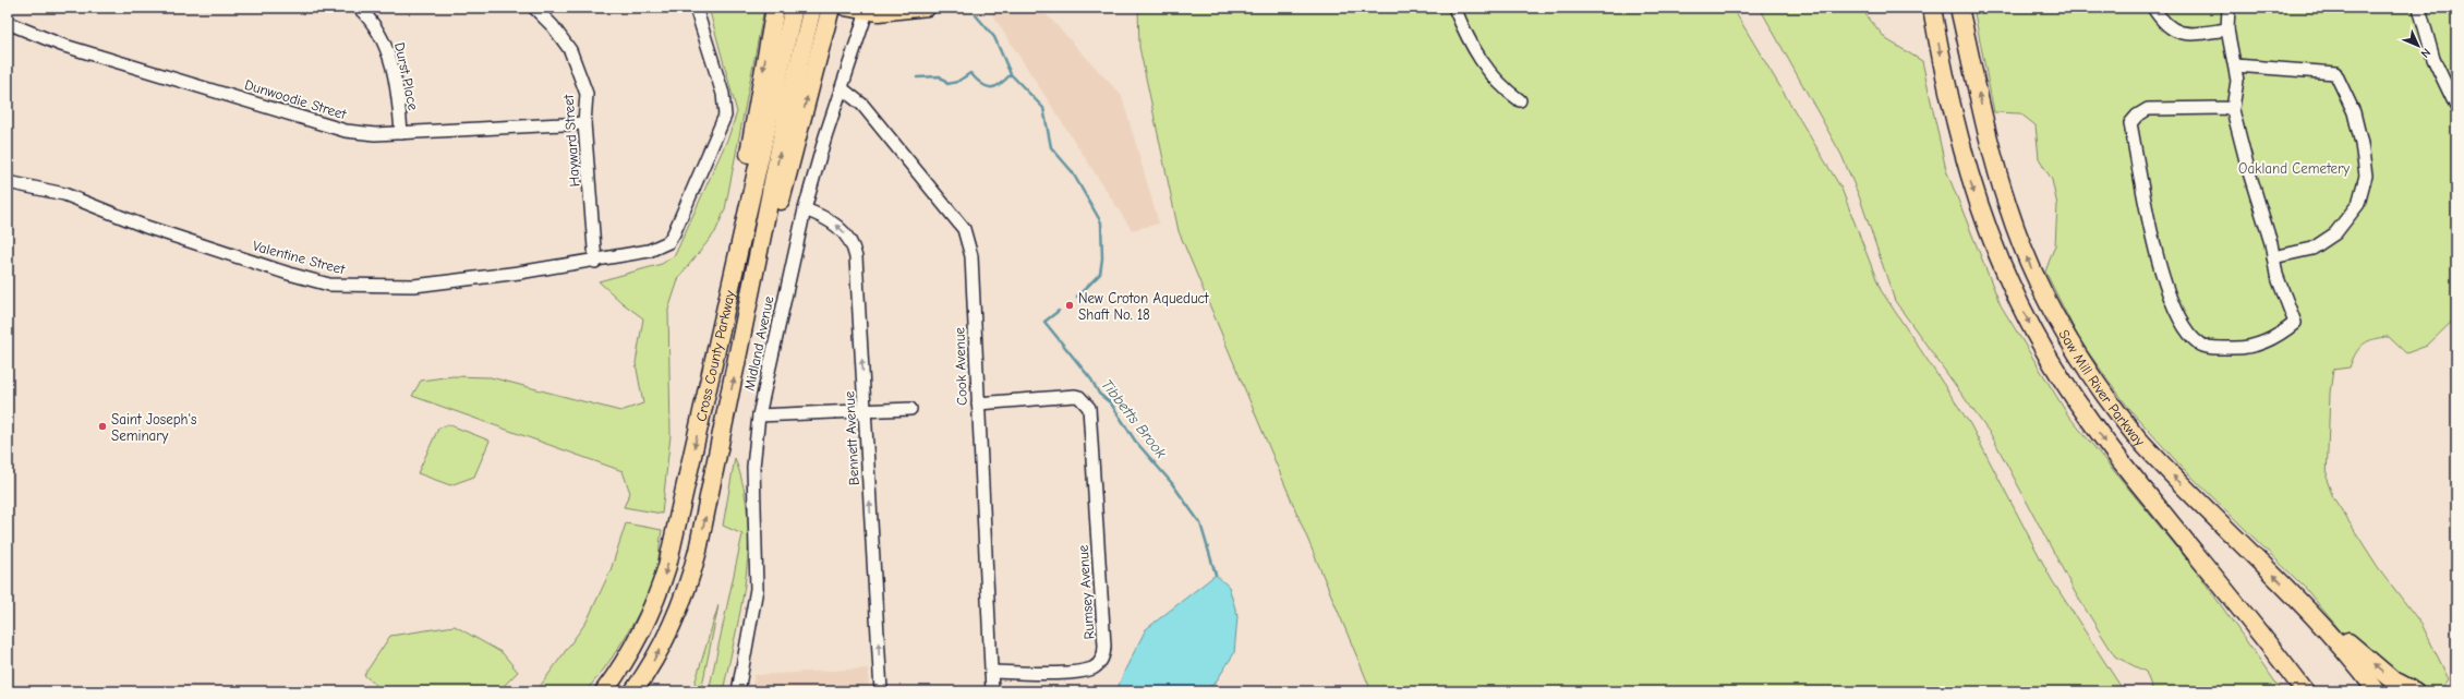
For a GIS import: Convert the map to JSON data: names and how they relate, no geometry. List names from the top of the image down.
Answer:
{
  "streets": {
    "highway": ["Cross County Parkway", "Saw Mill River Parkway"],
    "street": [
      "Durst Place",
      "Dunwoodie Street",
      "Hayward Street",
      "Valentine Street",
      "Midland Avenue",
      "Cook Avenue",
      "Bennett Avenue",
      "Rumsey Avenue"
    ]
  },
  "crossings": [
    ["Durst Place", "Dunwoodie Street"],
    ["Dunwoodie Street", "Hayward Street"],
    ["Hayward Street", "Valentine Street"],
    ["Midland Avenue", "Cook Avenue"],
    ["Midland Avenue", "Bennett Avenue"],
    ["Cook Avenue", "Rumsey Avenue"]
  ],
  "one_way": ["Bennett Avenue"],
  "water": ["Tibbetts Brook"],
  "parks": ["Oakland Cemetery"],
  "places": ["New Croton Aqueduct Shaft No. 18", "Saint Joseph's Seminary"],
  "north": "bottom right"
}
